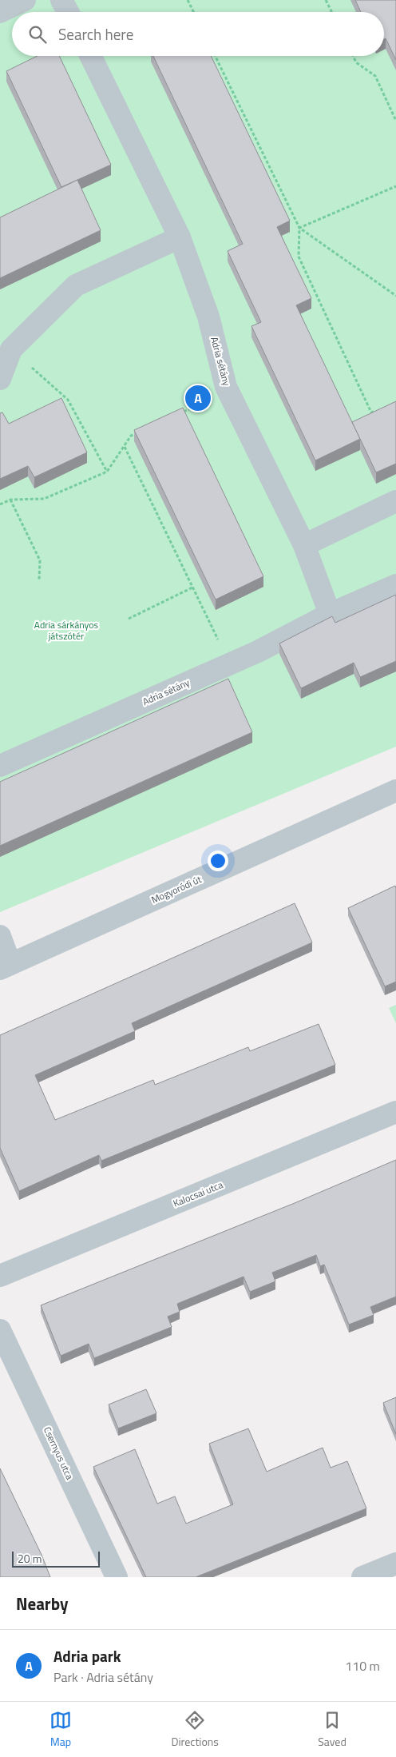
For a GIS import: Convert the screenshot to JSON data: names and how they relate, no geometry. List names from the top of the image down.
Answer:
{
  "streets": {
    "street": [
      "Adria sétány",
      "Mogyoródi út",
      "Kalocsai utca",
      "Csernyus utca"
    ]
  },
  "parks": ["Adria sárkányos játszótér"],
  "scale_bar": "20 m",
  "page": {
    "search": "Search here",
    "pins": "A",
    "scale": "20 m",
    "heading": "Nearby",
    "list": [
      {
        "mark": "A",
        "name": "Adria park",
        "note": "Park · Adria sétány",
        "value": "110 m"
      }
    ],
    "nav": ["Map", "Directions", "Saved"]
  }
}
